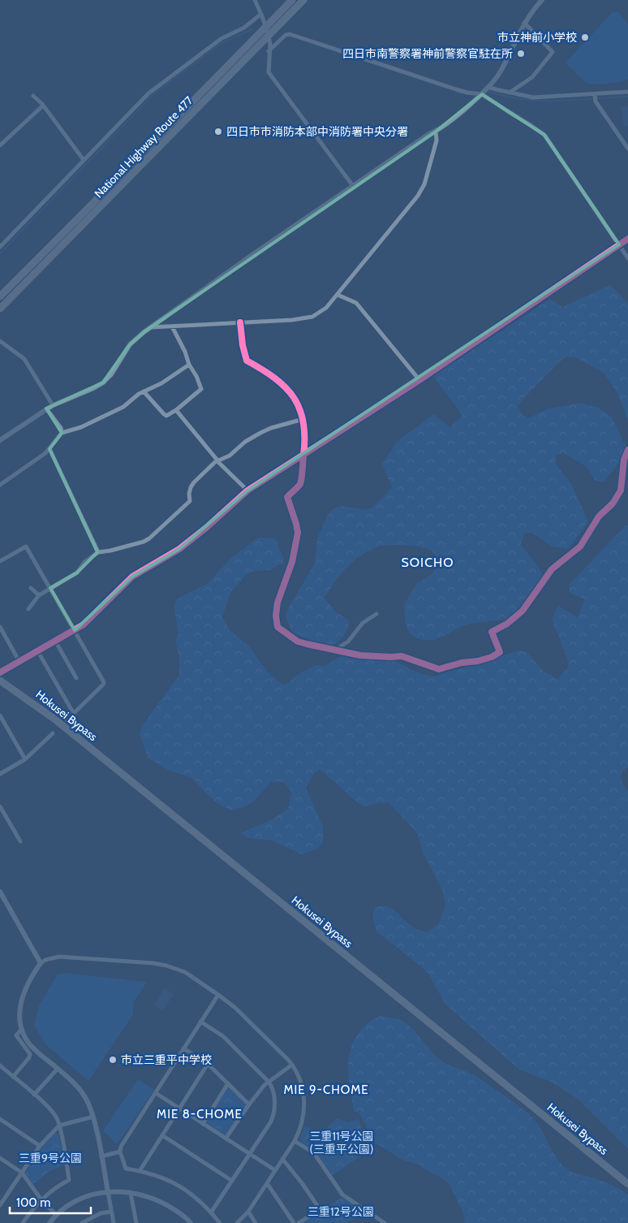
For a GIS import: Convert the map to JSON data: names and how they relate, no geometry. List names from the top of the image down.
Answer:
{
  "streets": {
    "highway": ["National Highway Route 477", "Hokusei Bypass"]
  },
  "districts": ["SOICHO", "MIE 9-CHOME", "MIE 8-CHOME"],
  "parks": ["三重11号公園 (三重平公園)", "三重9号公園", "三重12号公園"],
  "places": [
    "市立神前小学校",
    "四日市南警察署神前警察官駐在所",
    "四日市市消防本部中消防署中央分署",
    "市立三重平中学校"
  ],
  "scale_bar": "100 m"
}
